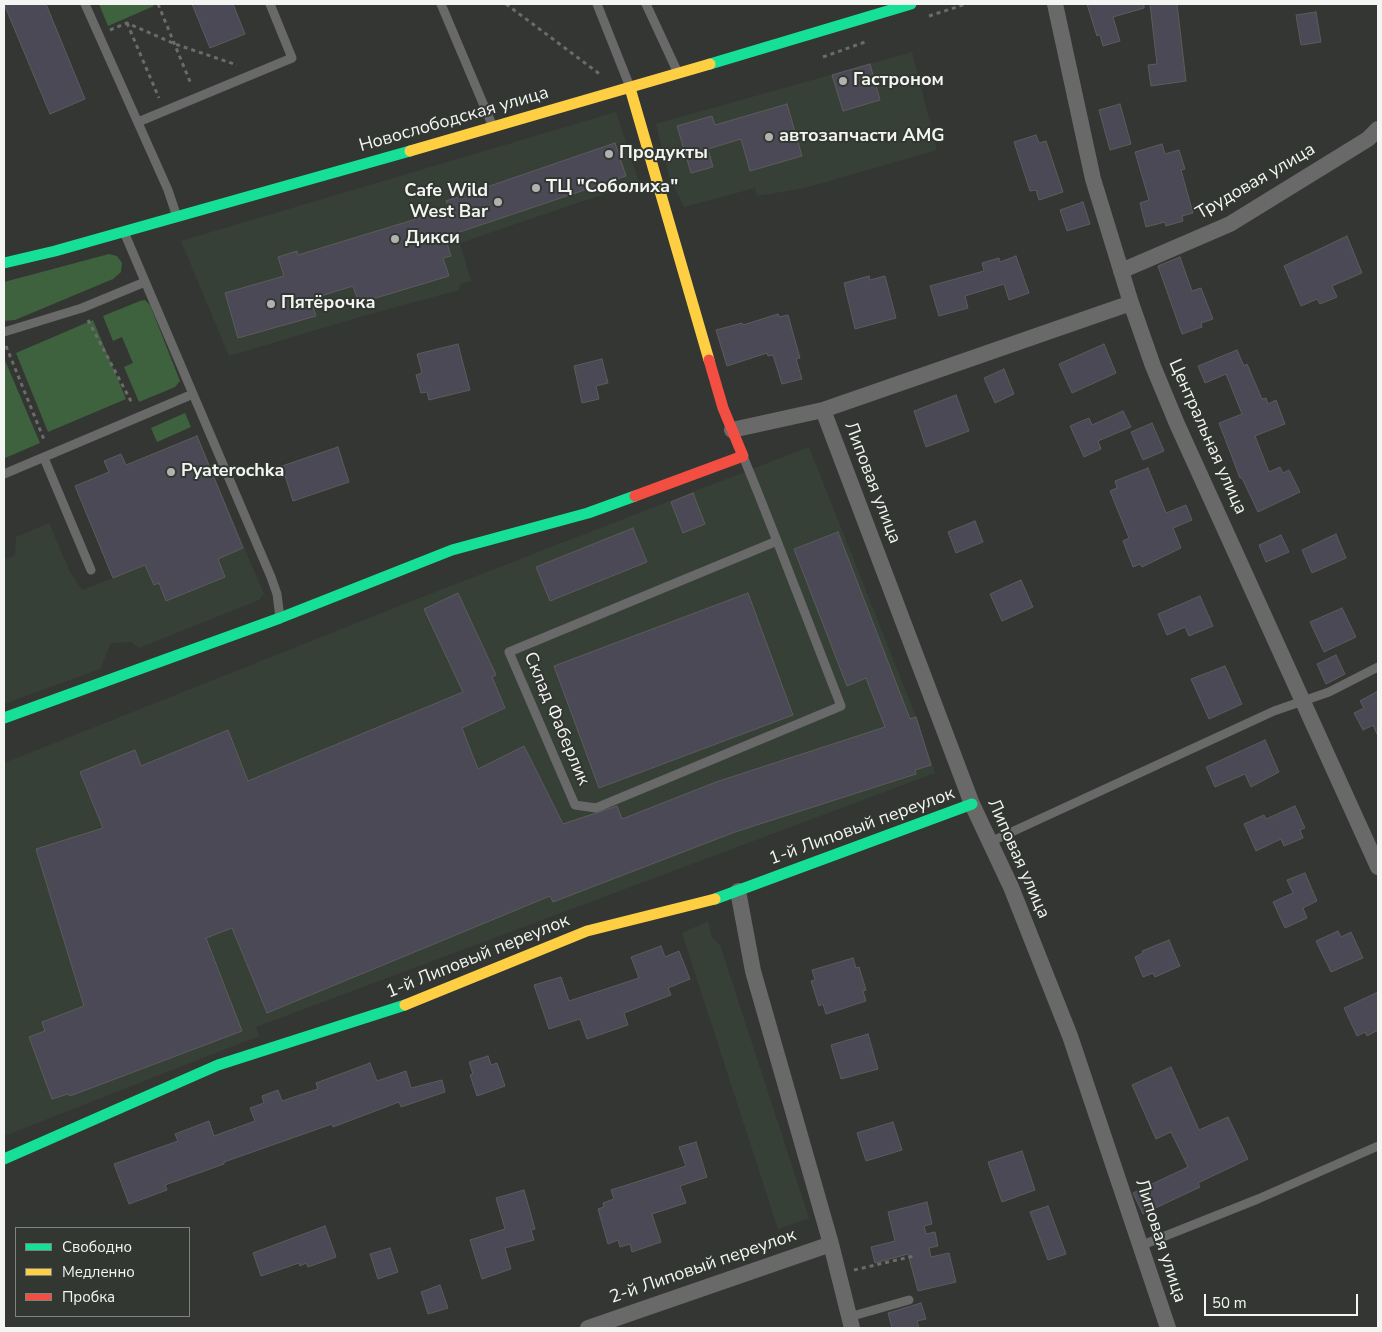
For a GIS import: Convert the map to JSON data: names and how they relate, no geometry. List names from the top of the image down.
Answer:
{
  "streets": {
    "street": [
      "Новослободская улица",
      "Трудовая улица",
      "Центральная улица",
      "Липовая улица",
      "1-й Липовый переулок",
      "2-й Липовый переулок"
    ],
    "lane": ["Склад Фаберлик"]
  },
  "crossings": [
    ["Трудовая улица", "Центральная улица"],
    ["Липовая улица", "1-й Липовый переулок"]
  ],
  "places": [
    "Гастроном",
    "автозапчасти AMG",
    "Продукты",
    "ТЦ \"Соболиха\"",
    "Cafe Wild West Bar",
    "Дикси",
    "Пятёрочка",
    "Pyaterochka"
  ],
  "legend": ["Свободно", "Медленно", "Пробка"],
  "scale_bar": "50 m"
}
